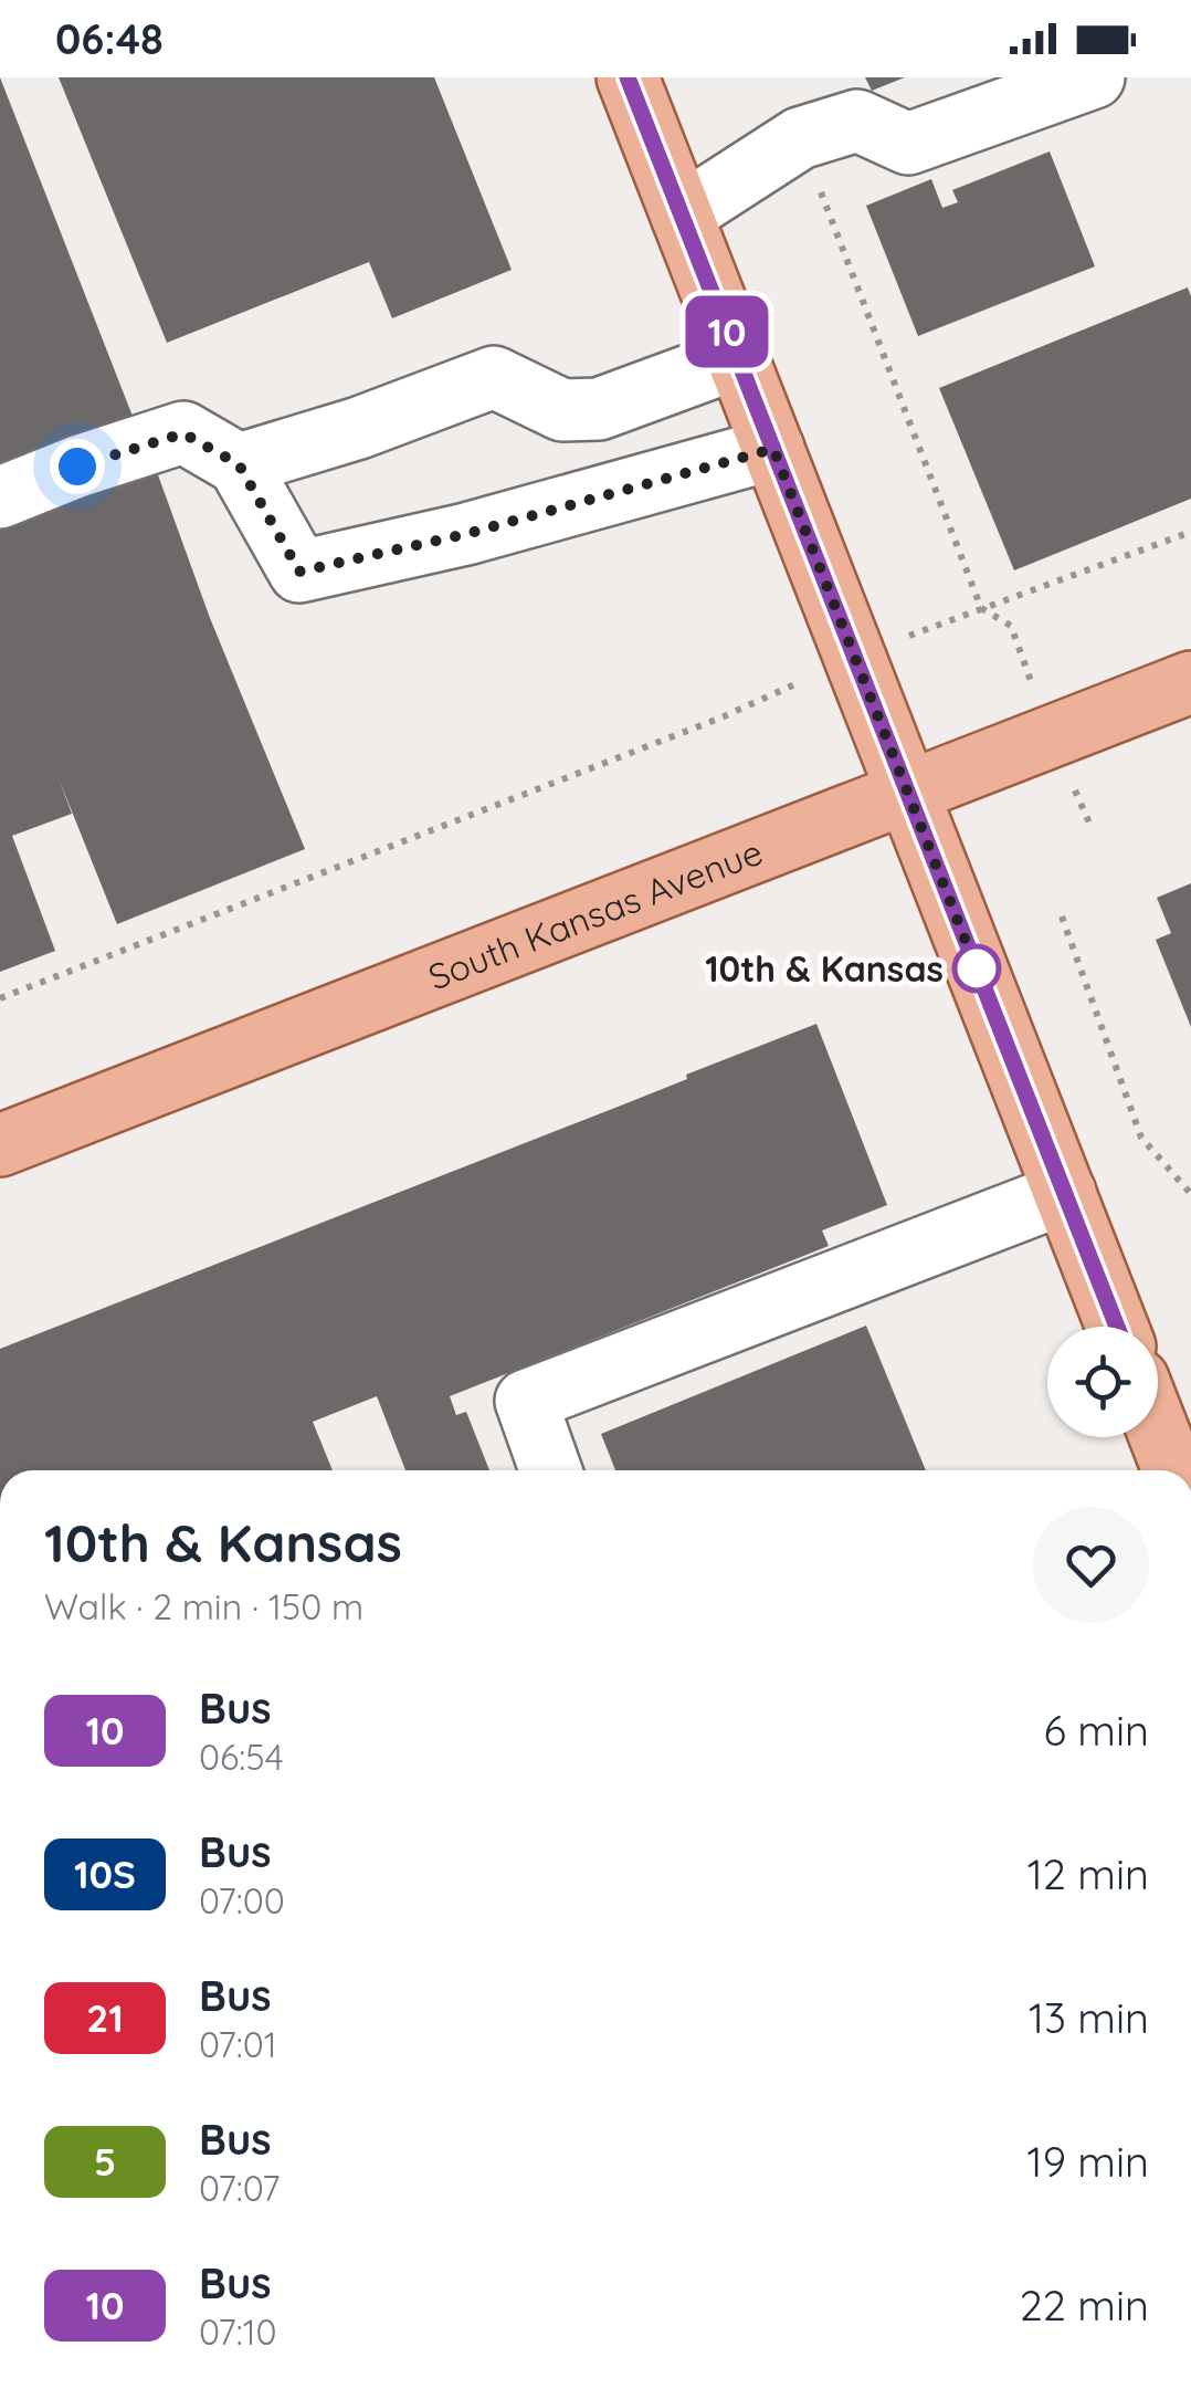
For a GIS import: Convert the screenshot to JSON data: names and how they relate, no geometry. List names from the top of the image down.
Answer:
{
  "streets": {
    "main road": ["South Kansas Avenue"]
  },
  "places": ["10th & Kansas"],
  "lines": ["bus line 10"],
  "page": {
    "status": "06:48",
    "on_map": "10",
    "heading": ["10th & Kansas", "Walk · 2 min · 150 m"],
    "list": [
      {
        "mark": "10",
        "name": "Bus",
        "note": "06:54",
        "value": "6 min"
      },
      {
        "mark": "10S",
        "name": "Bus",
        "note": "07:00",
        "value": "12 min"
      },
      {
        "mark": "21",
        "name": "Bus",
        "note": "07:01",
        "value": "13 min"
      },
      {
        "mark": "5",
        "name": "Bus",
        "note": "07:07",
        "value": "19 min"
      },
      {
        "mark": "10",
        "name": "Bus",
        "note": "07:10",
        "value": "22 min"
      }
    ]
  }
}
